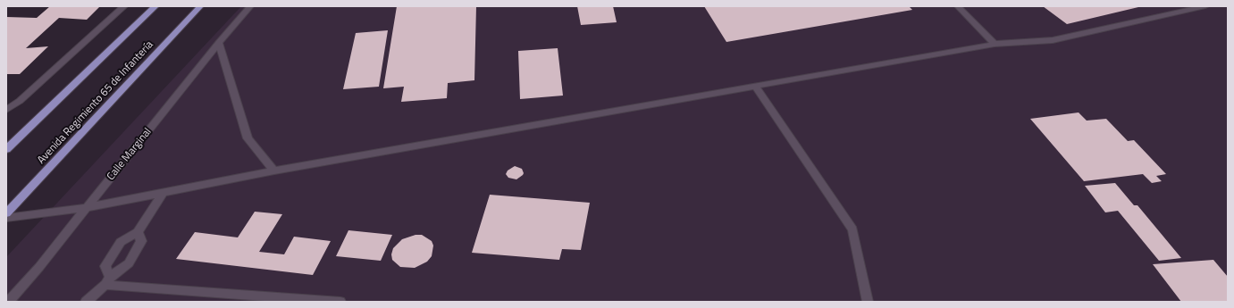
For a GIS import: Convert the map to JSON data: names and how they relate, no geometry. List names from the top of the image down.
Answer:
{
  "streets": {
    "main road": ["Avenida Regimiento 65 de Infantería"],
    "street": ["Calle Marginal"]
  }
}
